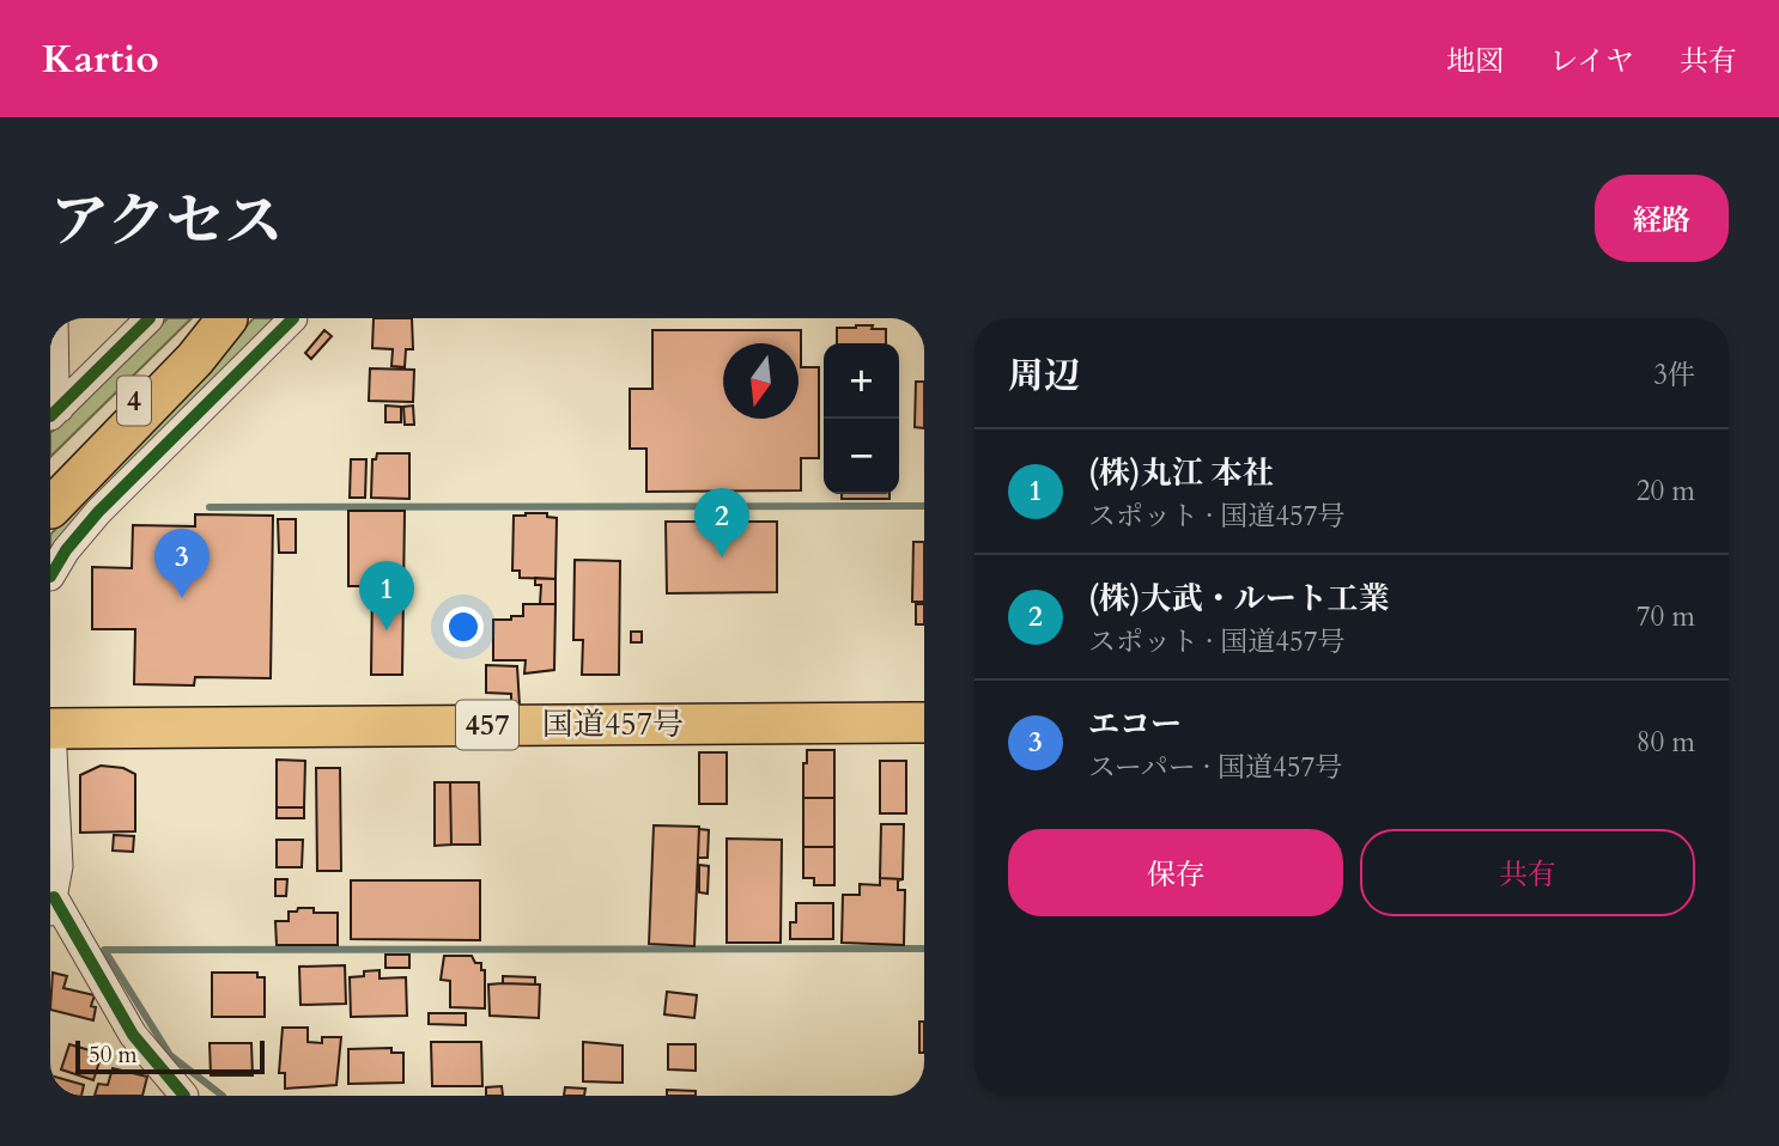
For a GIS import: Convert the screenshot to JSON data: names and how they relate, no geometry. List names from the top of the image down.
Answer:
{
  "streets": {
    "highway": ["4", "国道457号", "457"]
  },
  "scale_bar": "50 m",
  "north": "bottom",
  "page": {
    "header": "Kartio",
    "nav": ["地図", "レイヤ", "共有"],
    "title": "アクセス",
    "buttons": [
      "経路",
      ["保存", "共有"]
    ],
    "heading": ["周辺", "3件"],
    "map_buttons": ["+", "−"],
    "list": [
      {
        "mark": "1",
        "name": "(株)丸江 本社",
        "note": "スポット · 国道457号",
        "value": "20 m"
      },
      {
        "mark": "2",
        "name": "(株)大武・ルート工業",
        "note": "スポット · 国道457号",
        "value": "70 m"
      },
      {
        "mark": "3",
        "name": "エコー",
        "note": "スーパー · 国道457号",
        "value": "80 m"
      }
    ],
    "pins": ["2", "3", "1"],
    "scale": "50 m"
  }
}
